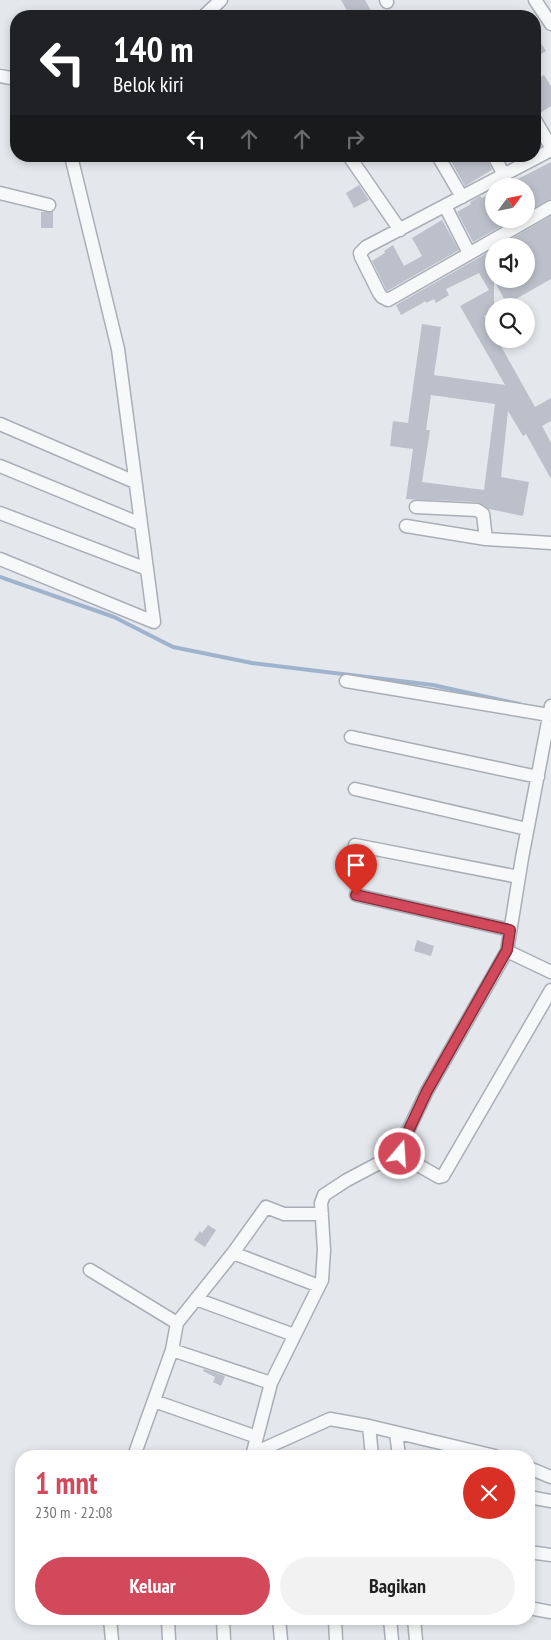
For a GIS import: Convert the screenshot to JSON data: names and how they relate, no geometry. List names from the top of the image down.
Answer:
{
  "north": "top right",
  "page": {
    "turn": ["140 m", "Belok kiri"],
    "heading": ["1 mnt", "230 m · 22:08"],
    "buttons": ["Keluar", "Bagikan"]
  }
}
